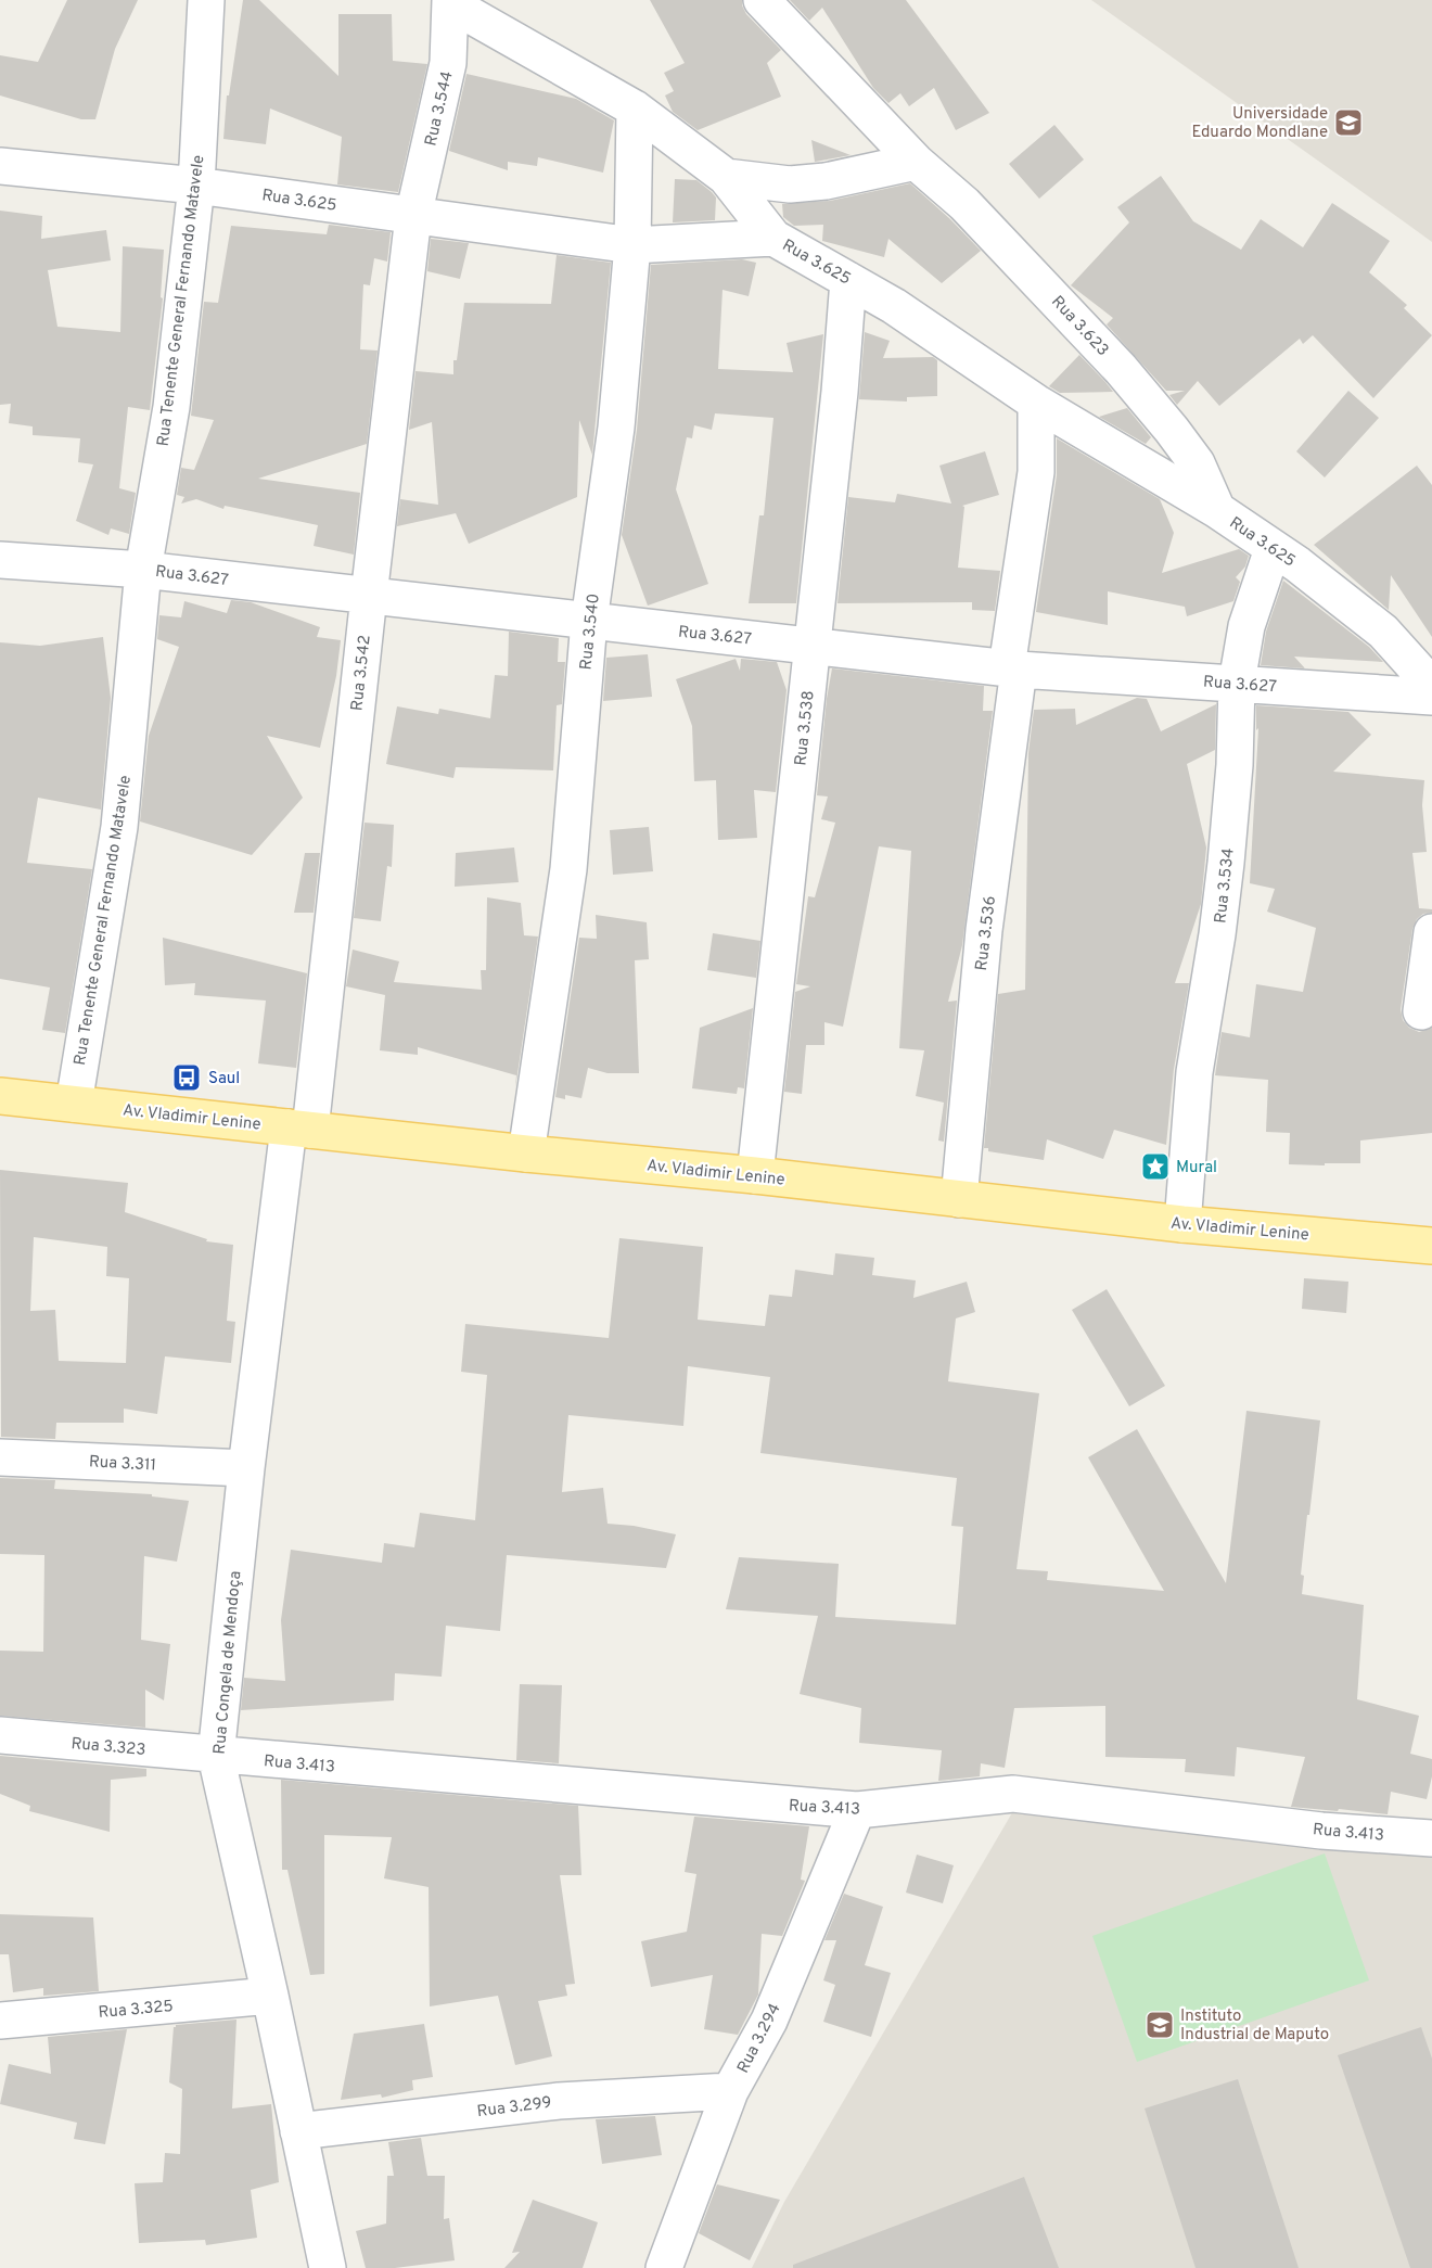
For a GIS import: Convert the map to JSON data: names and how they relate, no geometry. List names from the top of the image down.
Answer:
{
  "streets": {
    "main road": ["Av. Vladimir Lenine"],
    "street": [
      "Rua 3.544",
      "Rua 3.625",
      "Rua Tenente General Fernando Matavele",
      "Rua 3.623",
      "Rua 3.627",
      "Rua 3.540",
      "Rua 3.542",
      "Rua 3.538",
      "Rua 3.534",
      "Rua 3.536",
      "Rua 3.311",
      "Rua Congela de Mendoça",
      "Rua 3.323",
      "Rua 3.413",
      "Rua 3.325",
      "Rua 3.294",
      "Rua 3.299"
    ]
  },
  "crossings": [
    ["Rua 3.544", "Rua 3.625"],
    ["Rua 3.544", "Rua 3.542"],
    ["Rua 3.625", "Rua Tenente General Fernando Matavele"],
    ["Rua 3.625", "Rua 3.623"],
    ["Rua 3.625", "Rua 3.540"],
    ["Rua 3.625", "Rua 3.542"],
    ["Rua 3.625", "Rua 3.538"],
    ["Rua 3.625", "Rua 3.534"],
    ["Rua 3.625", "Rua 3.536"],
    ["Rua Tenente General Fernando Matavele", "Rua 3.627"],
    ["Rua Tenente General Fernando Matavele", "Av. Vladimir Lenine"],
    ["Rua 3.627", "Rua 3.540"],
    ["Rua 3.627", "Rua 3.542"],
    ["Rua 3.627", "Rua 3.538"],
    ["Rua 3.627", "Rua 3.534"],
    ["Rua 3.627", "Rua 3.536"],
    ["Rua 3.540", "Av. Vladimir Lenine"],
    ["Rua 3.542", "Av. Vladimir Lenine"],
    ["Rua 3.542", "Rua Congela de Mendoça"],
    ["Rua 3.538", "Av. Vladimir Lenine"],
    ["Rua 3.534", "Av. Vladimir Lenine"],
    ["Rua 3.536", "Av. Vladimir Lenine"],
    ["Av. Vladimir Lenine", "Rua Congela de Mendoça"],
    ["Rua 3.311", "Rua Congela de Mendoça"],
    ["Rua Congela de Mendoça", "Rua 3.323"],
    ["Rua Congela de Mendoça", "Rua 3.413"],
    ["Rua Congela de Mendoça", "Rua 3.325"],
    ["Rua Congela de Mendoça", "Rua 3.299"],
    ["Rua 3.323", "Rua 3.413"],
    ["Rua 3.413", "Rua 3.294"],
    ["Rua 3.294", "Rua 3.299"]
  ],
  "places": {
    "school or university": ["Universidade Eduardo Mondlane", "Instituto Industrial de Maputo"],
    "bus stop": ["Saul"],
    "place": ["Mural"]
  }
}
